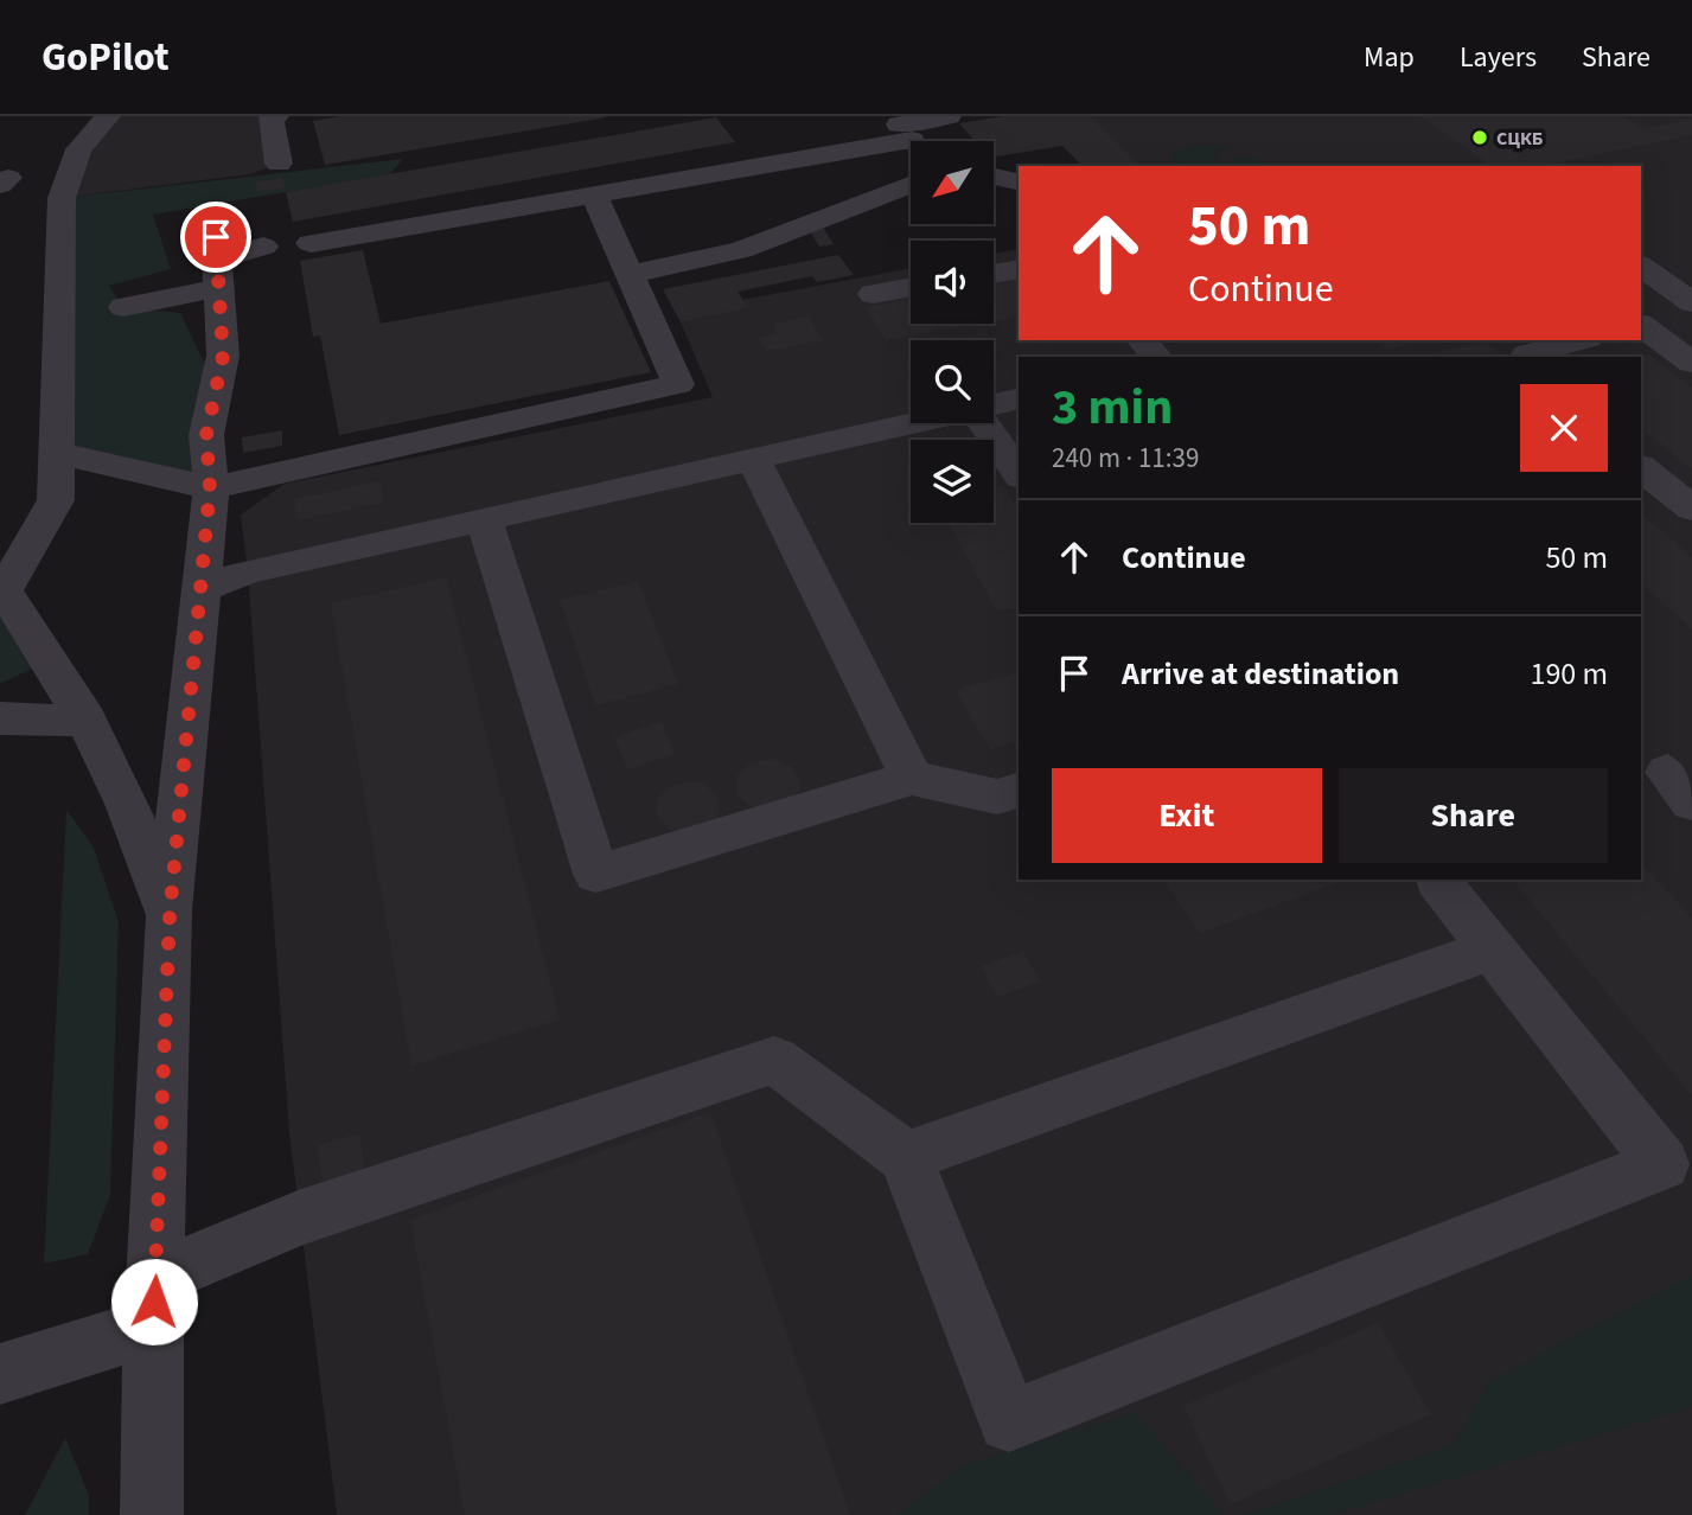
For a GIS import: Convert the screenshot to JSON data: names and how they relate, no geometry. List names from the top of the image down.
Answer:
{
  "places": ["СЦКБ"],
  "north": "bottom left",
  "page": {
    "header": "GoPilot",
    "nav": ["Map", "Layers", "Share"],
    "turn": ["50 m", "Continue"],
    "heading": ["3 min", "240 m · 11:39"],
    "list": [
      {
        "name": "Continue",
        "value": "50 m"
      },
      {
        "name": "Arrive at destination",
        "value": "190 m"
      }
    ],
    "buttons": ["Exit", "Share"]
  }
}
